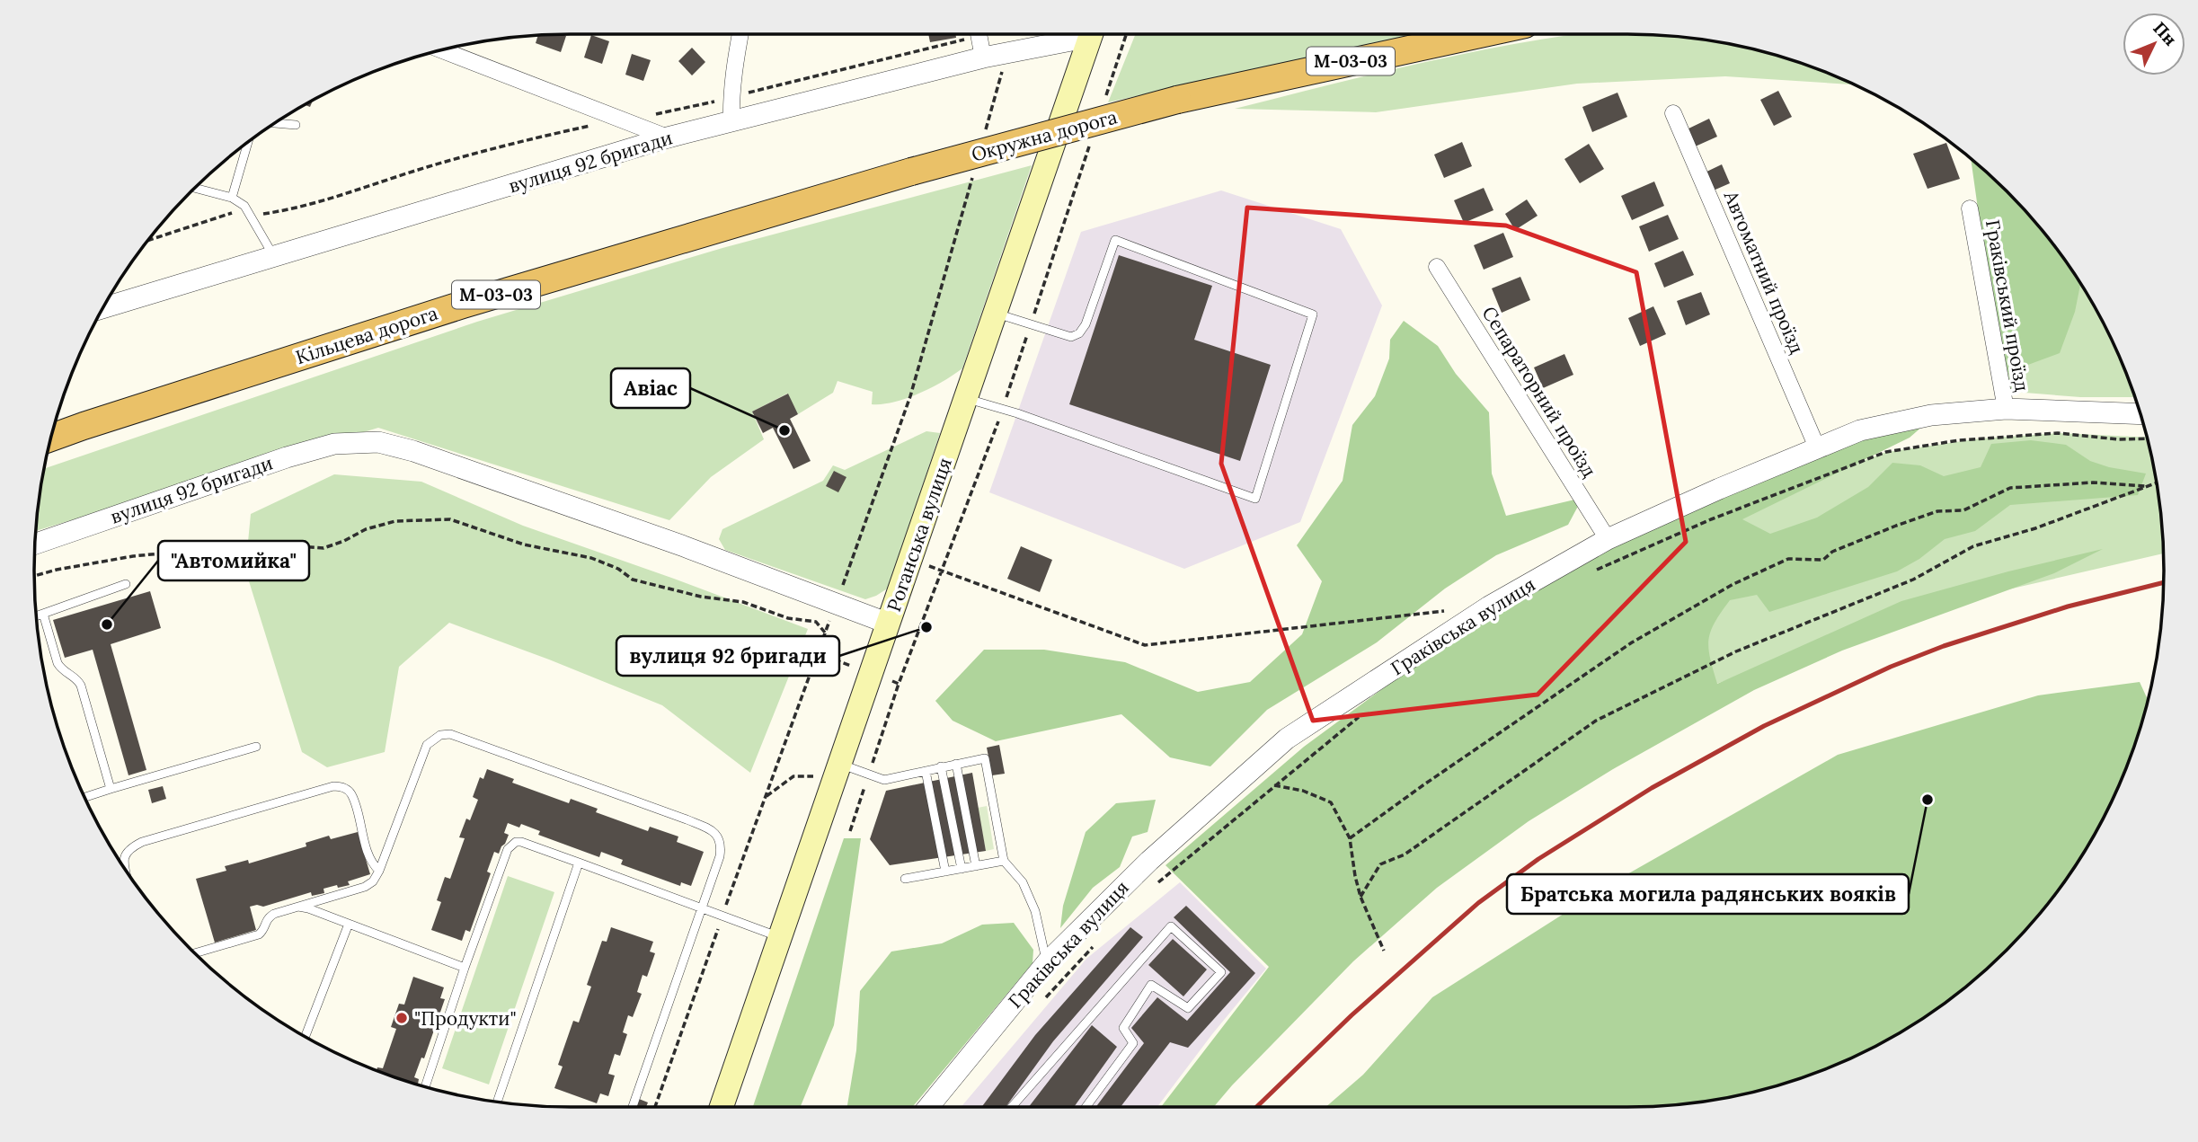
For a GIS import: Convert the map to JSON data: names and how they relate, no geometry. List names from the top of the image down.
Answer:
{
  "streets": {
    "highway": ["М-03-03", "Окружна дорога", "Кільцева дорога"],
    "main road": ["Роганська вулиця"],
    "street": [
      "вулиця 92 бригади",
      "Автоматний проїзд",
      "Граківський проїзд",
      "Сепараторний проїзд",
      "Граківська вулиця"
    ]
  },
  "crossings": [
    ["Окружна дорога", "Кільцева дорога"],
    ["вулиця 92 бригади", "Роганська вулиця"],
    ["Автоматний проїзд", "Граківська вулиця"],
    ["Граківський проїзд", "Граківська вулиця"],
    ["Сепараторний проїзд", "Граківська вулиця"]
  ],
  "places": [
    "Авіас",
    "\"Автомийка\"",
    "вулиця 92 бригади",
    "Братська могила радянських вояків",
    "\"Продукти\""
  ],
  "north": "top right"
}
